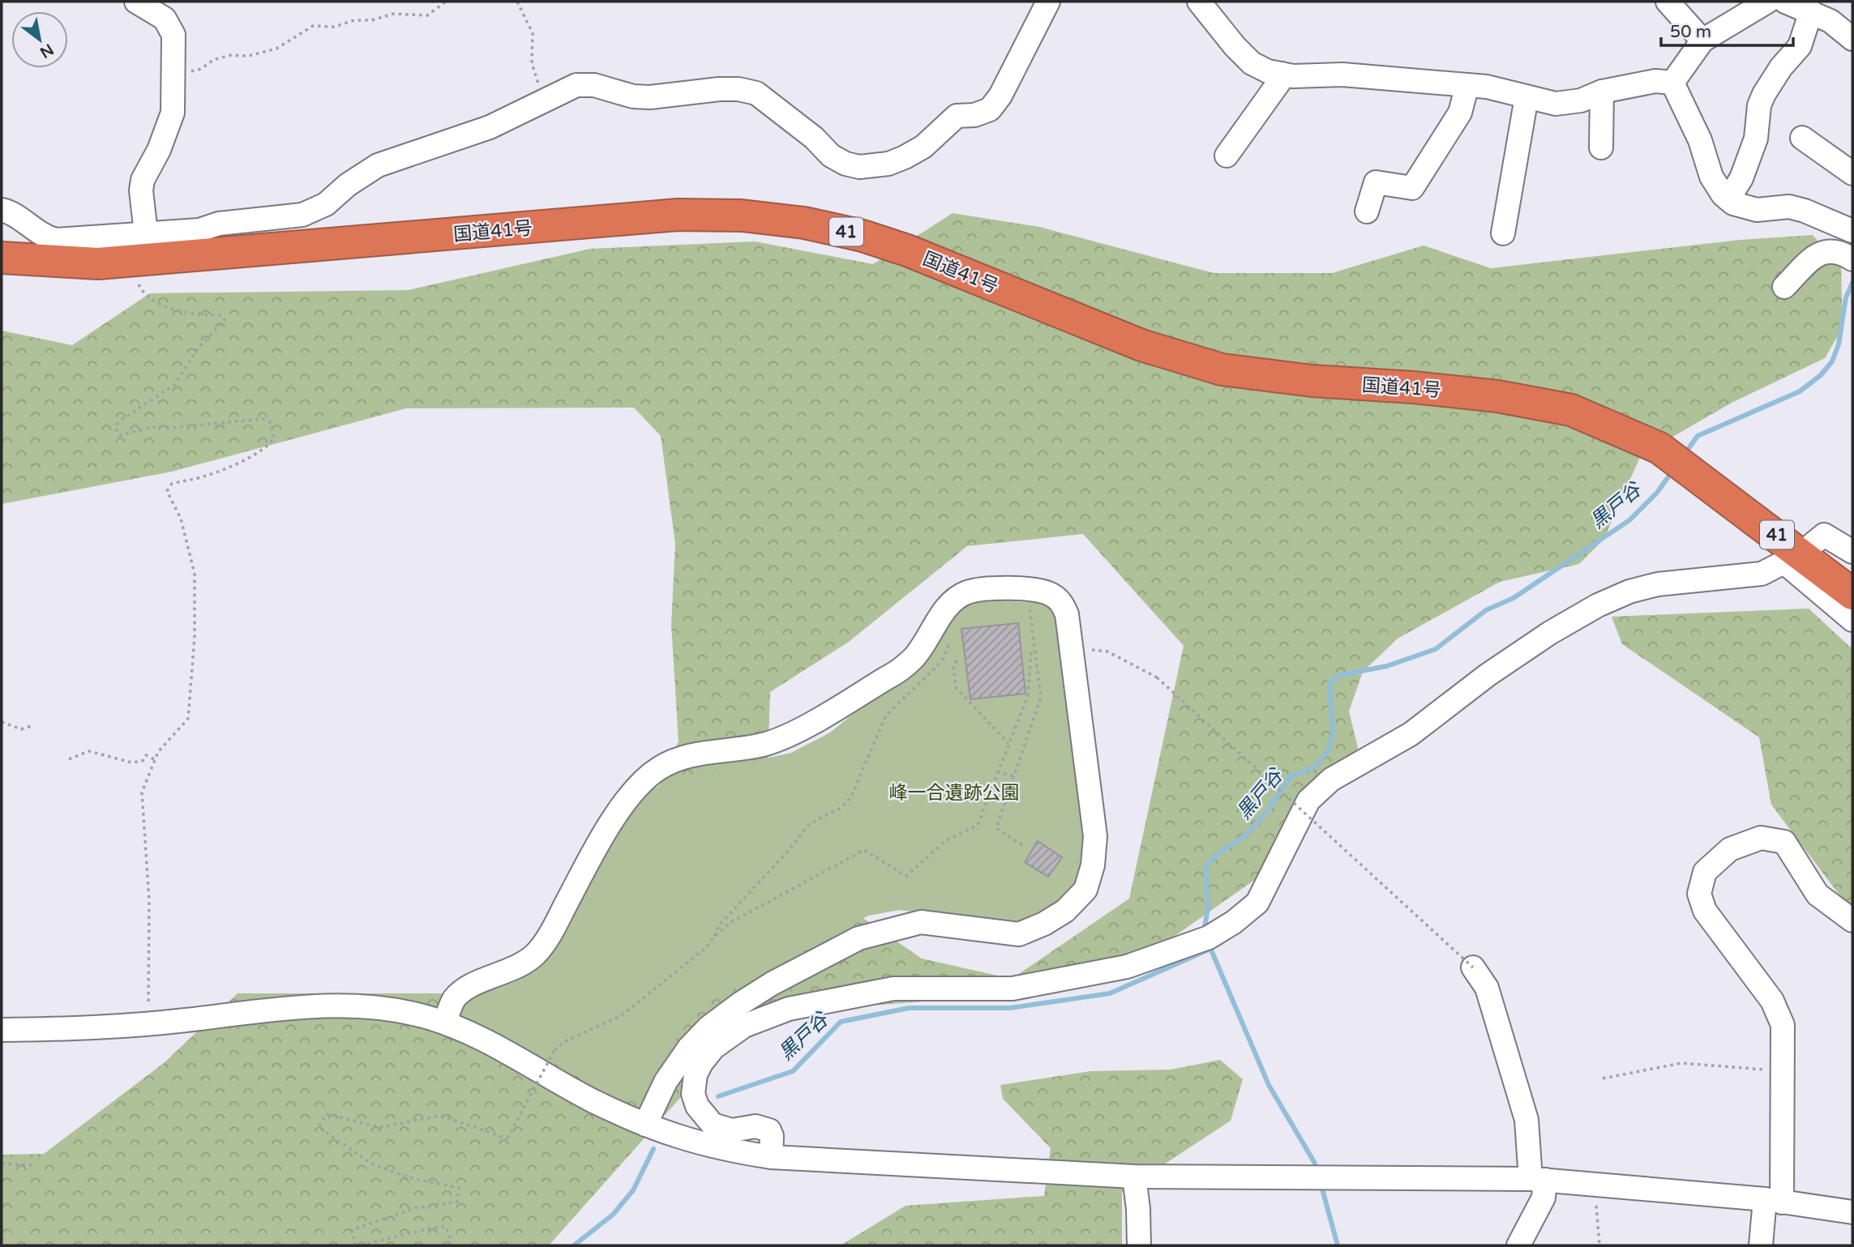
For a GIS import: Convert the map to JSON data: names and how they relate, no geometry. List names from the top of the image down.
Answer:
{
  "streets": {
    "highway": ["国道41号", "41"]
  },
  "water": ["黒戸谷"],
  "parks": ["峰一合遺跡公園"],
  "scale_bar": "50 m",
  "north": "bottom right"
}
